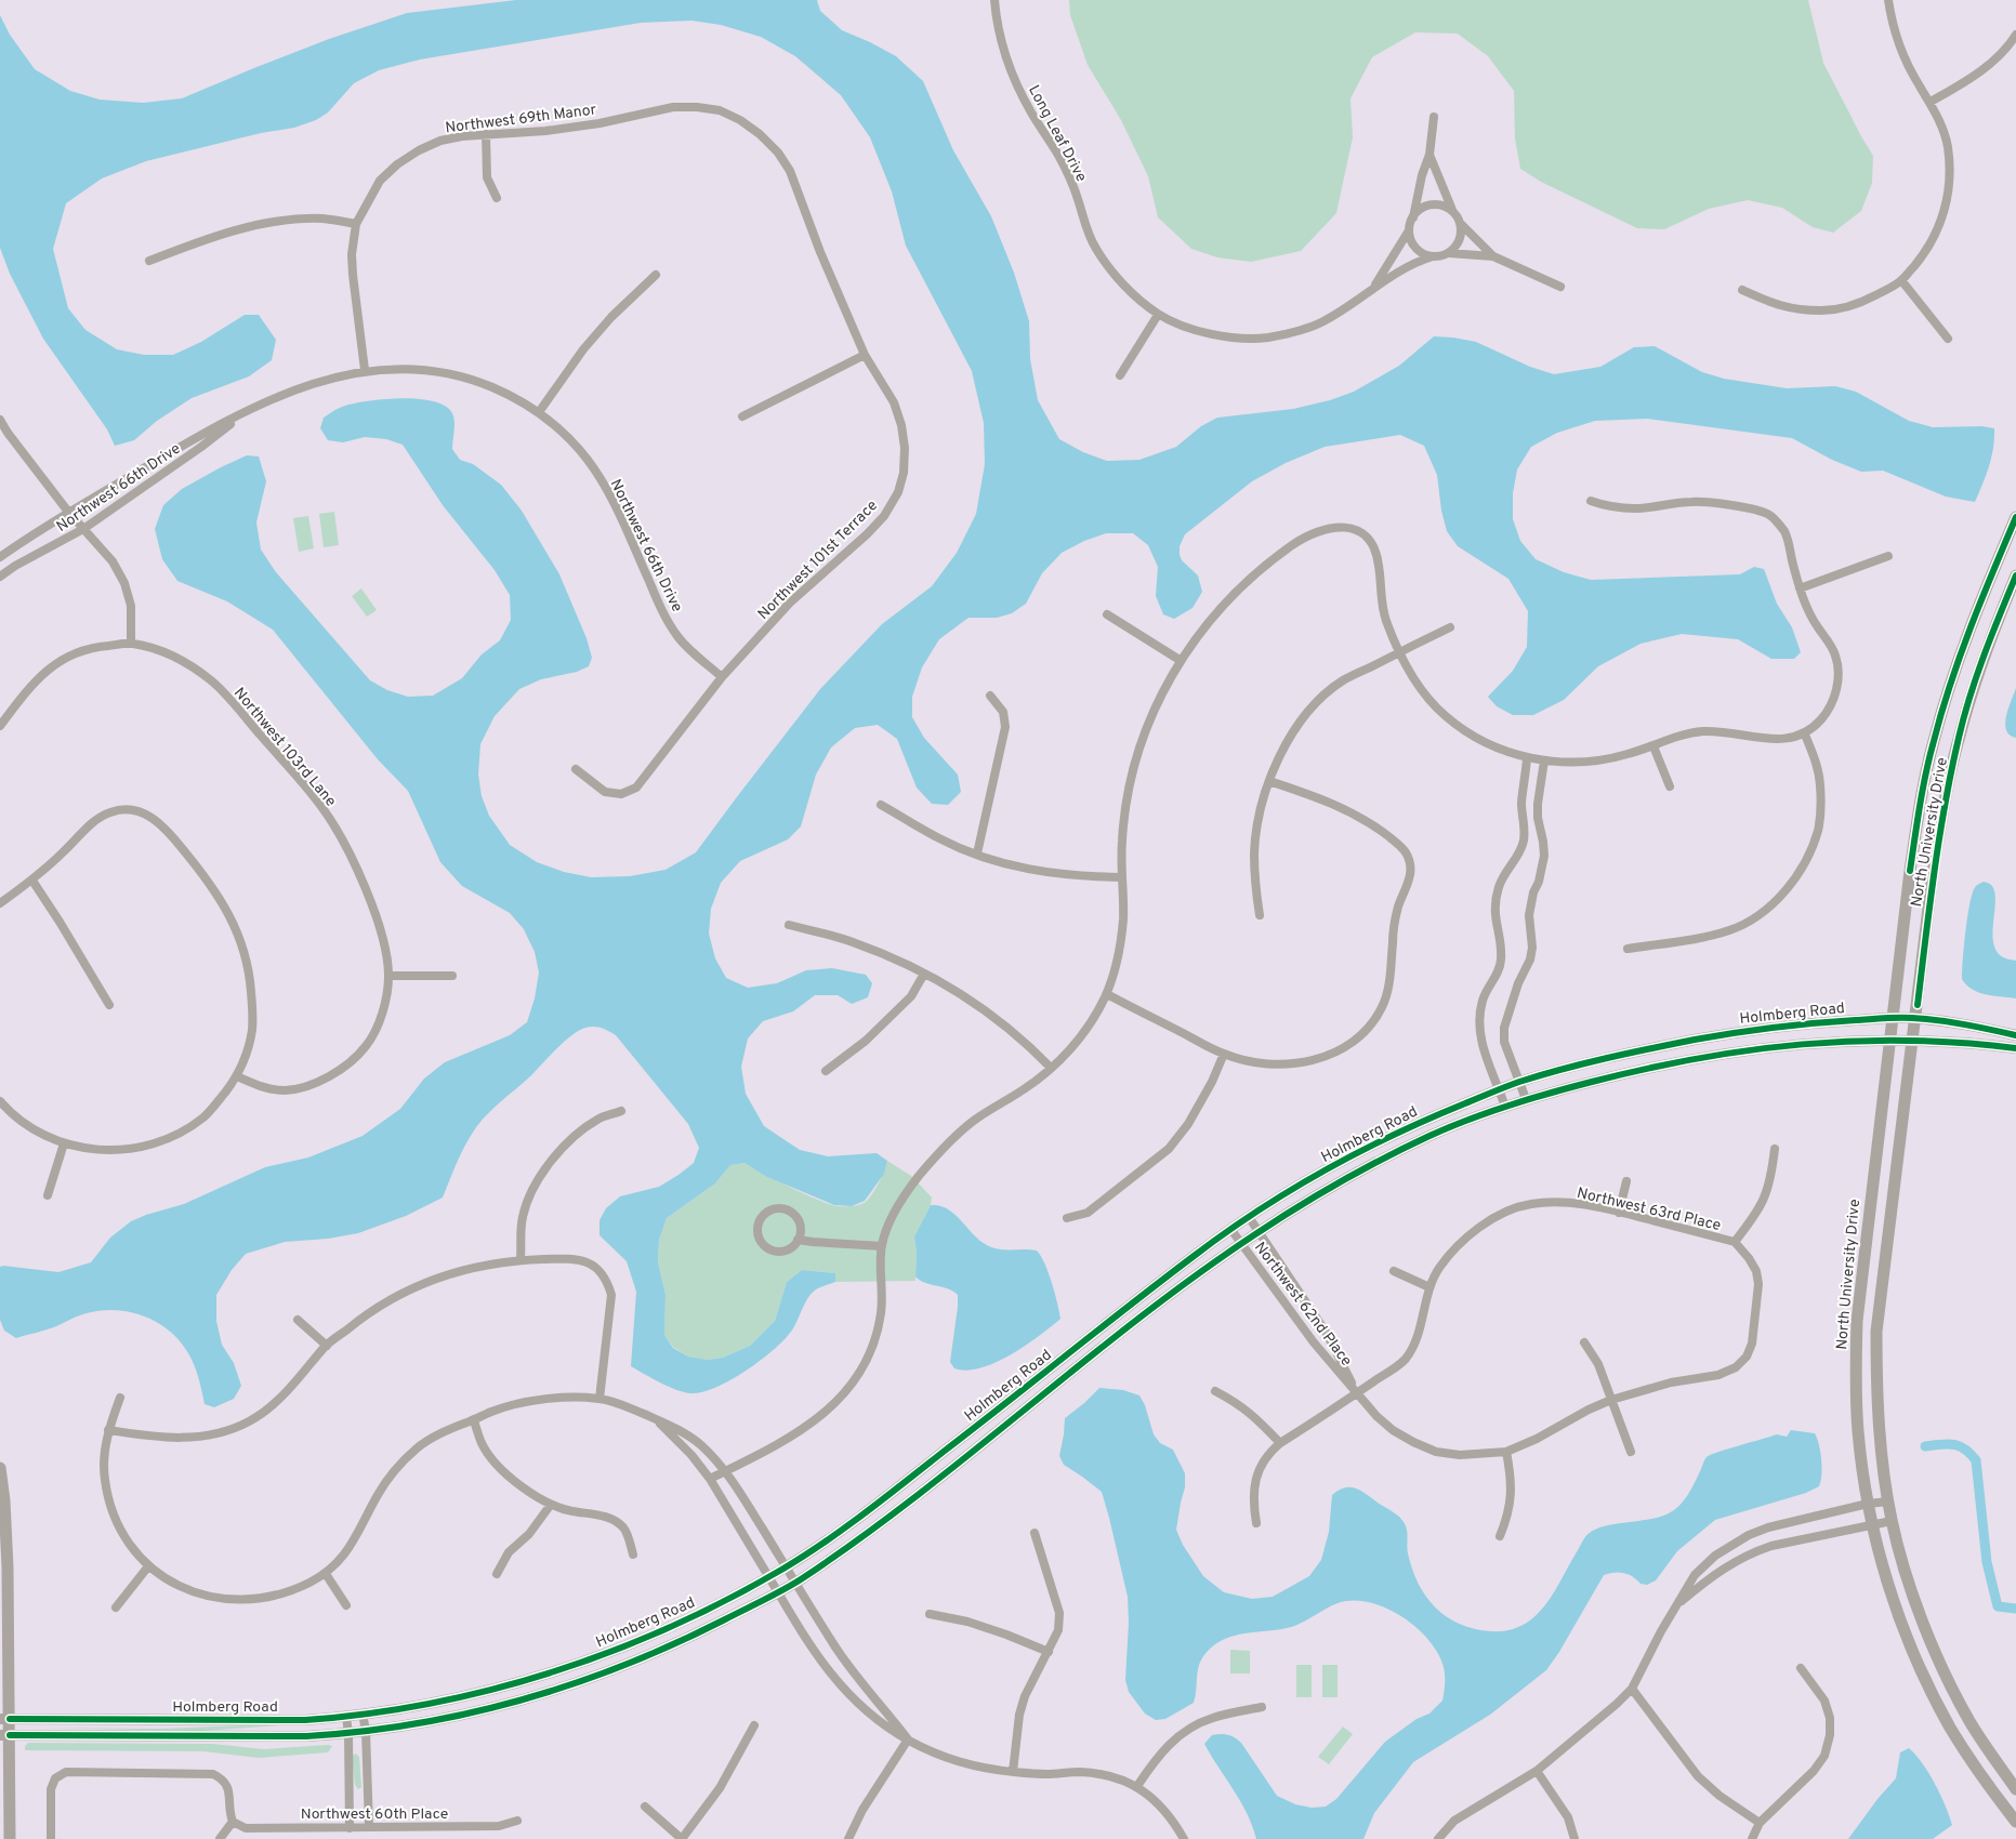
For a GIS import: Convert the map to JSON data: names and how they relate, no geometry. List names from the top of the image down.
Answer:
{
  "streets": {
    "main road": ["North University Drive"],
    "street": [
      "Northwest 69th Manor",
      "Long Leaf Drive",
      "Northwest 66th Drive",
      "Northwest 101st Terrace",
      "Northwest 103rd Lane",
      "Holmberg Road",
      "Northwest 63rd Place",
      "Northwest 62nd Place",
      "Northwest 60th Place"
    ]
  },
  "crossings": [
    ["Northwest 69th Manor", "Northwest 101st Terrace"],
    ["Northwest 66th Drive", "Northwest 101st Terrace"],
    ["North University Drive", "Holmberg Road"],
    ["Holmberg Road", "Northwest 62nd Place"],
    ["Northwest 63rd Place", "Northwest 62nd Place"]
  ]
}
